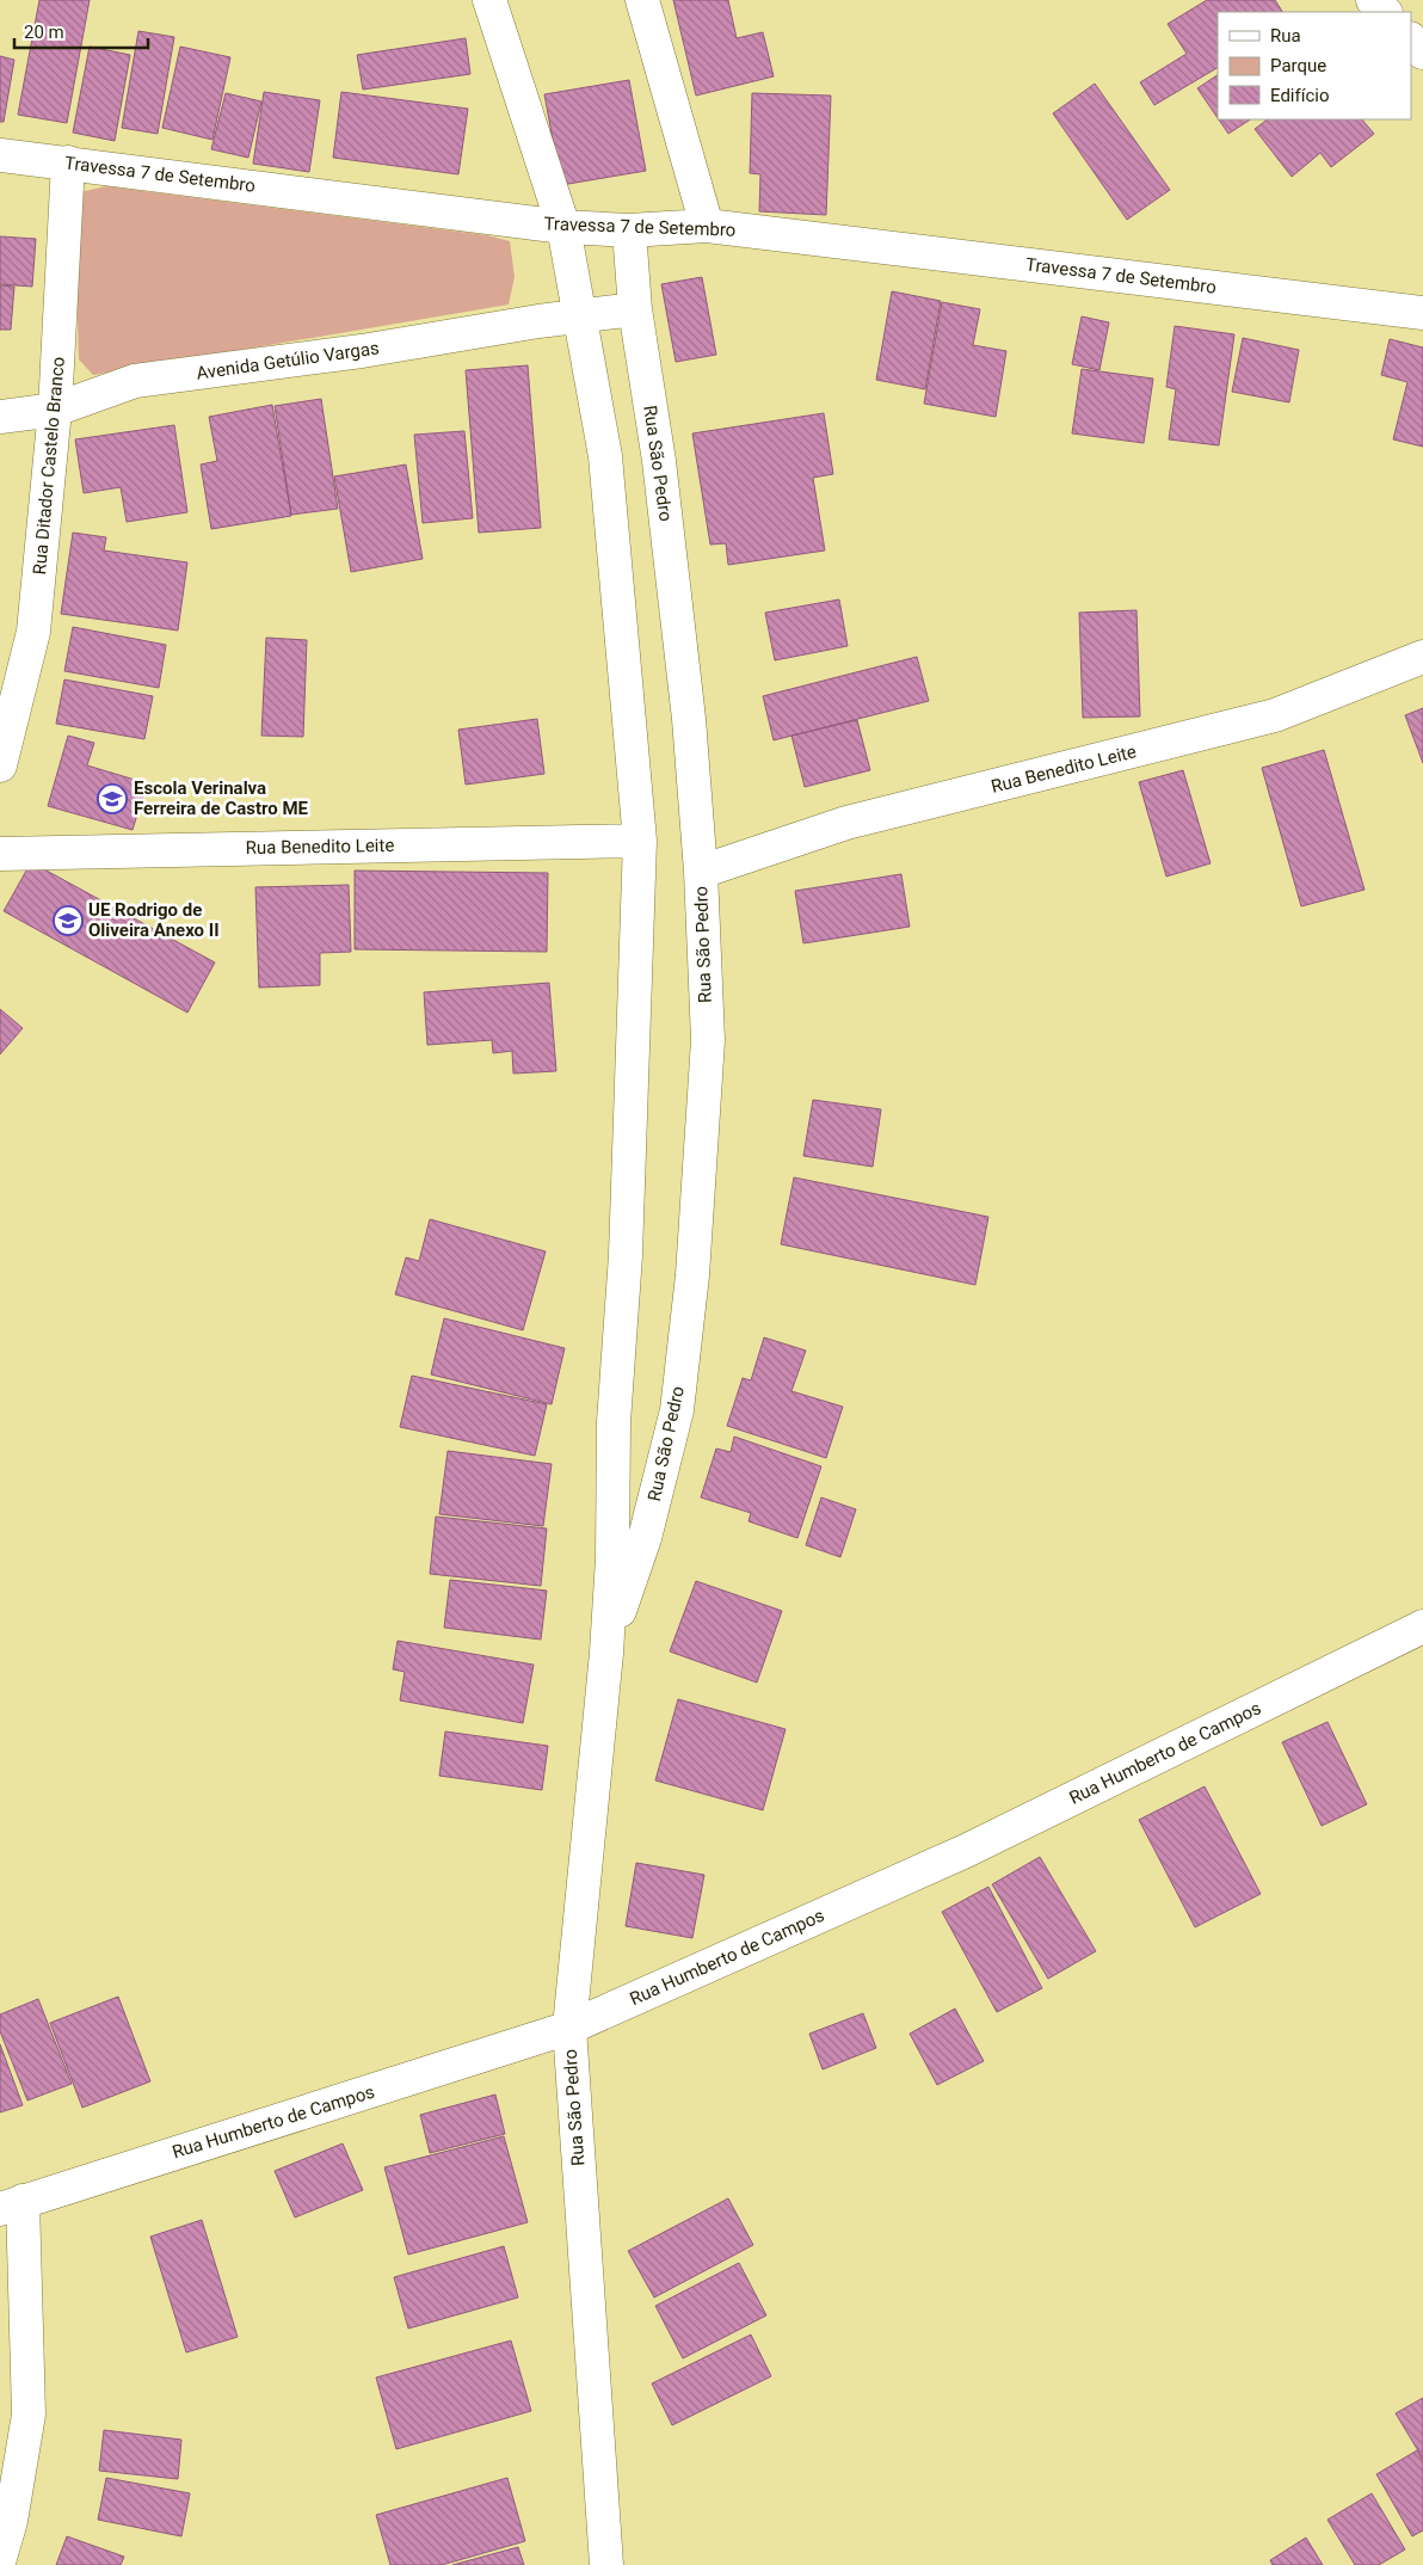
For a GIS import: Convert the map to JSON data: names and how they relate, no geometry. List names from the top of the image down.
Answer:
{
  "streets": {
    "street": [
      "Travessa 7 de Setembro",
      "Avenida Getúlio Vargas",
      "Rua São Pedro",
      "Rua Ditador Castelo Branco",
      "Rua Benedito Leite",
      "Rua Humberto de Campos"
    ]
  },
  "crossings": [
    ["Travessa 7 de Setembro", "Rua São Pedro"],
    ["Travessa 7 de Setembro", "Rua Ditador Castelo Branco"],
    ["Avenida Getúlio Vargas", "Rua São Pedro"],
    ["Avenida Getúlio Vargas", "Rua Ditador Castelo Branco"],
    ["Rua São Pedro", "Rua Benedito Leite"],
    ["Rua São Pedro", "Rua Humberto de Campos"]
  ],
  "places": {
    "school or university": ["Escola Verinalva Ferreira de Castro ME", "UE Rodrigo de Oliveira Anexo II"]
  },
  "legend": ["Rua", "Parque", "Edifício"],
  "scale_bar": "20 m"
}
